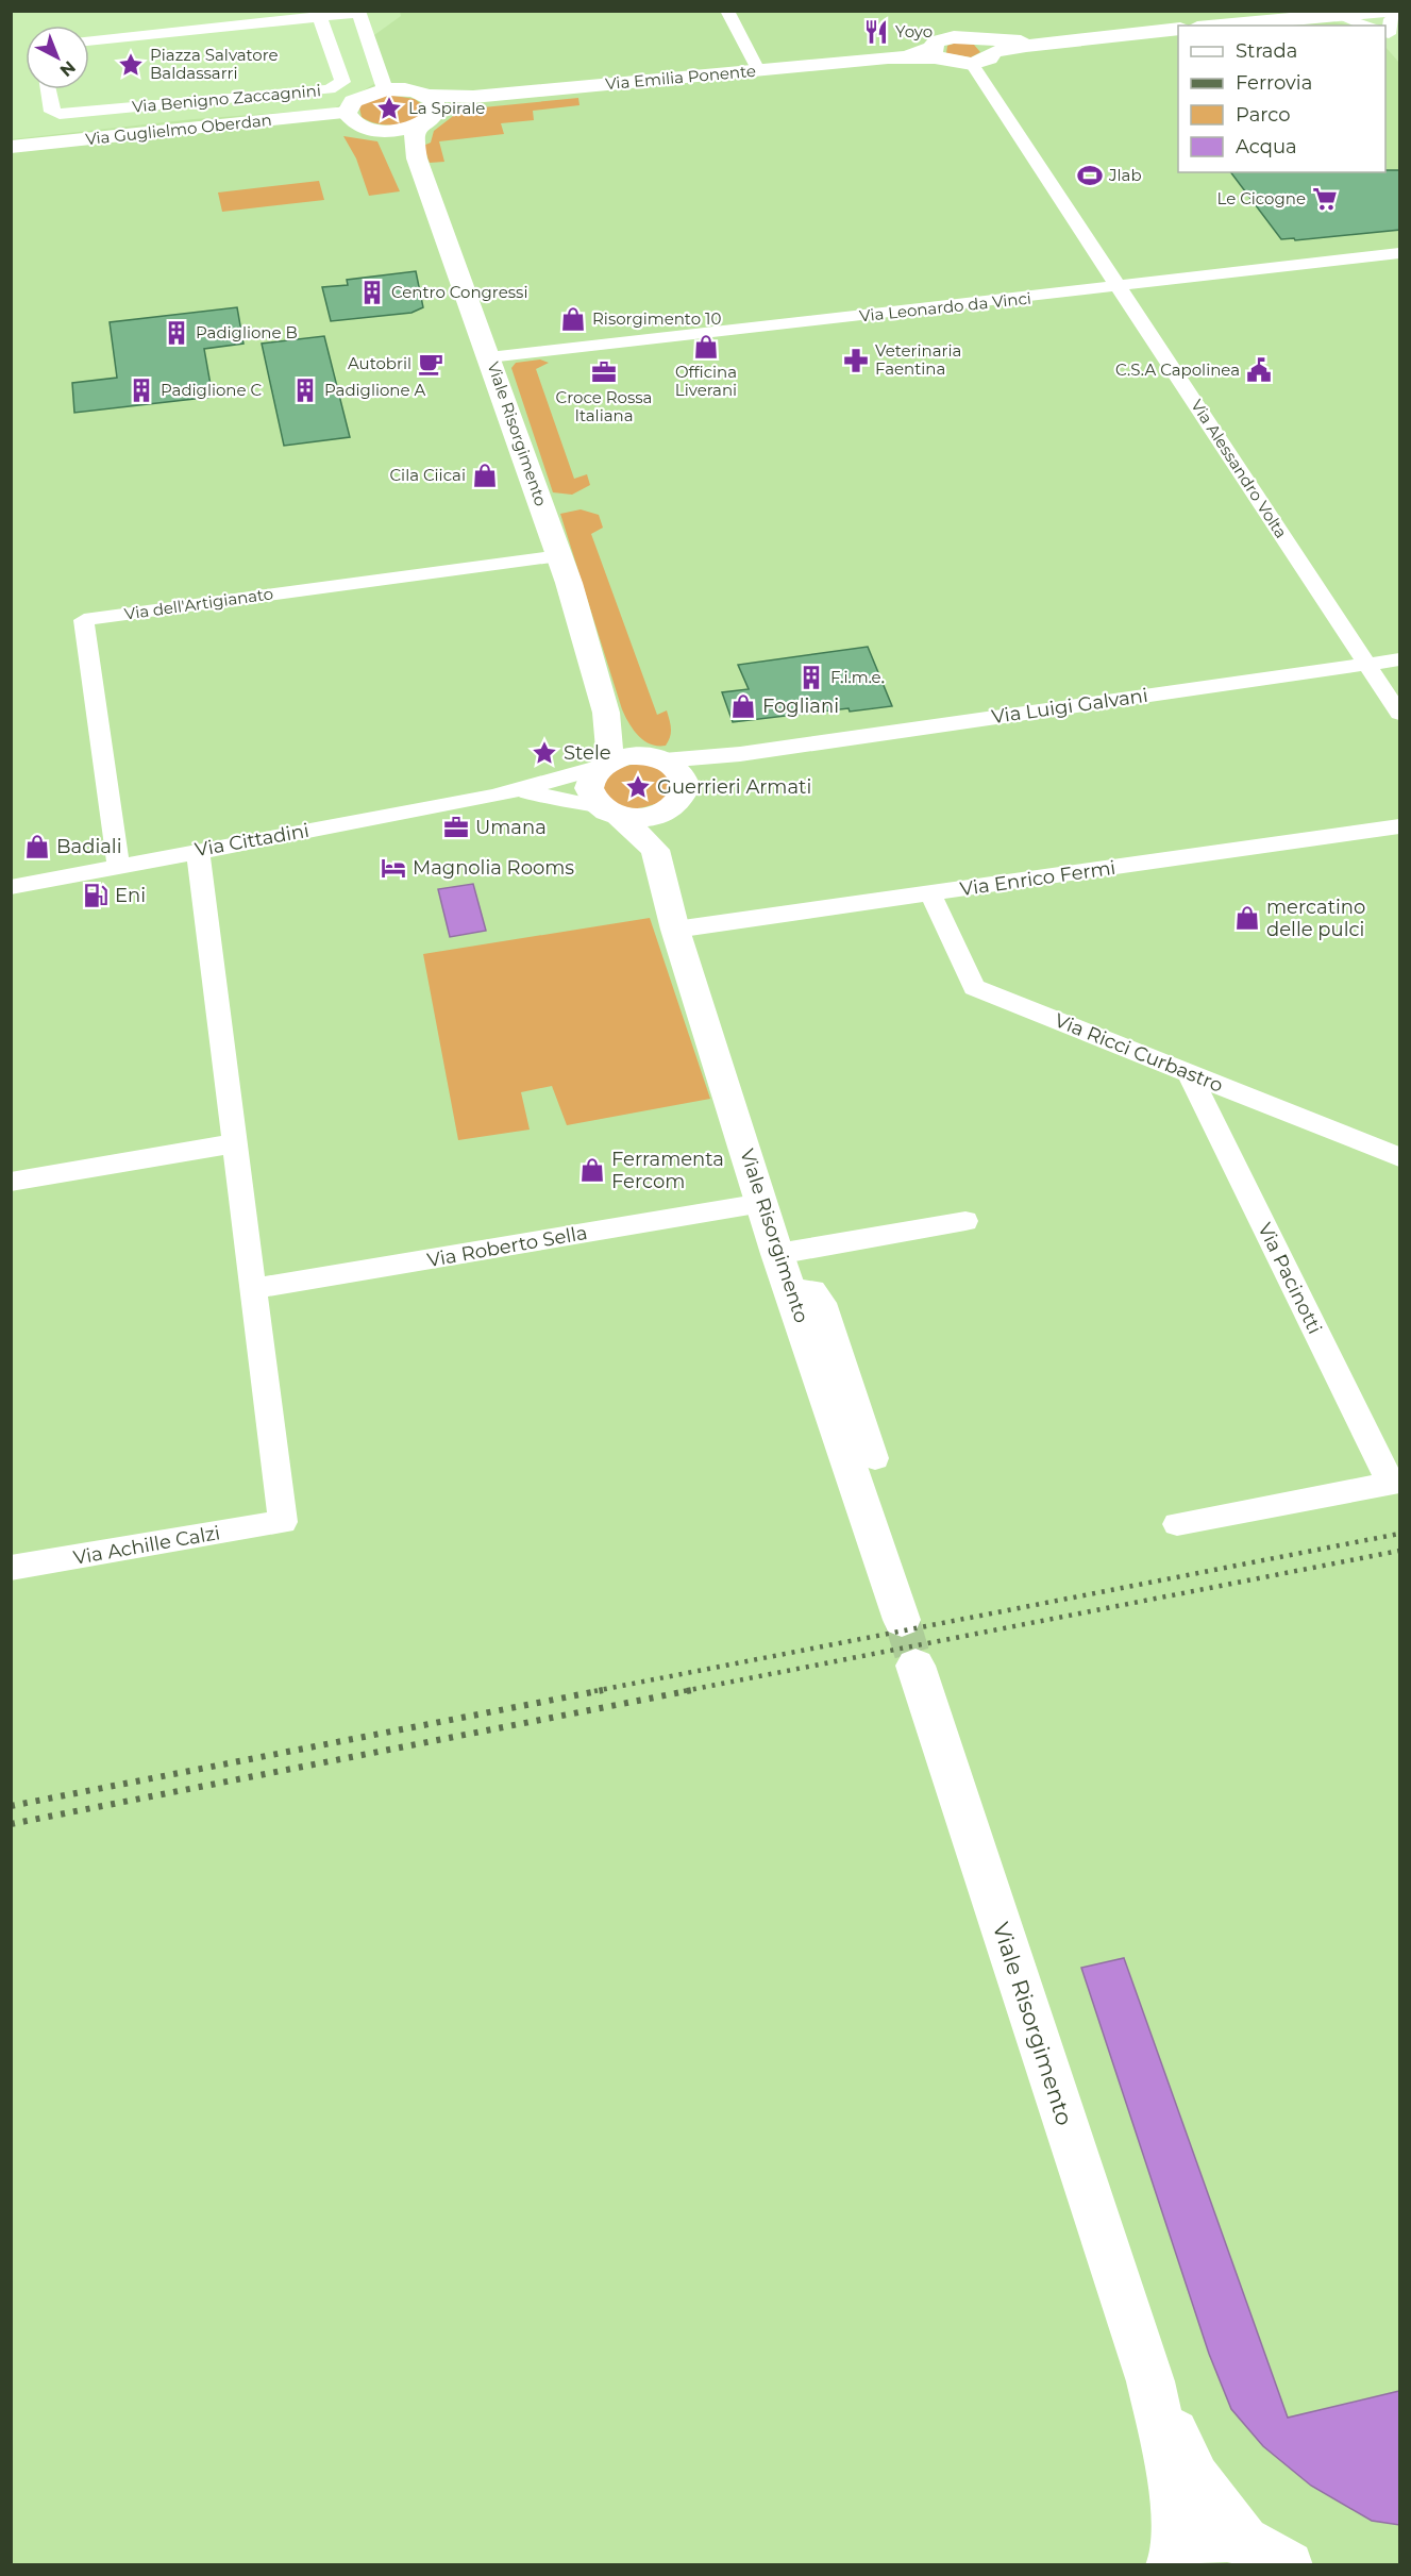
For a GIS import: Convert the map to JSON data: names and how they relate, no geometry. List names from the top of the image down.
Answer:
{
  "streets": {
    "main road": ["Via Emilia Ponente", "Via Guglielmo Oberdan", "Viale Risorgimento"],
    "street": [
      "Via Benigno Zaccagnini",
      "Via Leonardo da Vinci",
      "Via Alessandro Volta",
      "Via dell'Artigianato",
      "Via Luigi Galvani",
      "Via Cittadini",
      "Via Enrico Fermi",
      "Via Ricci Curbastro",
      "Via Roberto Sella",
      "Via Pacinotti",
      "Via Achille Calzi"
    ]
  },
  "crossings": [
    ["Via Emilia Ponente", "Via Alessandro Volta"],
    ["Via Benigno Zaccagnini", "Via Guglielmo Oberdan"],
    ["Via Leonardo da Vinci", "Viale Risorgimento"],
    ["Via Leonardo da Vinci", "Via Alessandro Volta"],
    ["Viale Risorgimento", "Via dell'Artigianato"],
    ["Viale Risorgimento", "Via Luigi Galvani"],
    ["Viale Risorgimento", "Via Cittadini"],
    ["Viale Risorgimento", "Via Enrico Fermi"],
    ["Viale Risorgimento", "Via Roberto Sella"],
    ["Via Alessandro Volta", "Via Luigi Galvani"],
    ["Via dell'Artigianato", "Via Cittadini"],
    ["Via Luigi Galvani", "Via Cittadini"],
    ["Via Enrico Fermi", "Via Ricci Curbastro"],
    ["Via Ricci Curbastro", "Via Pacinotti"],
    ["Via Roberto Sella", "Via Achille Calzi"]
  ],
  "places": {
    "restaurant": ["Yoyo"],
    "place": [
      "Piazza Salvatore Baldassarri",
      "La Spirale",
      "Stele",
      "Guerrieri Armati"
    ],
    "sports": ["Jlab"],
    "supermarket": ["Le Cicogne"],
    "building": [
      "Centro Congressi",
      "Padiglione B",
      "Padiglione C",
      "Padiglione A",
      "F.i.m.e."
    ],
    "shop": [
      "Risorgimento 10",
      "Officina Liverani",
      "Cila Ciicai",
      "Fogliani",
      "Badiali",
      "mercatino delle pulci",
      "Ferramenta Fercom"
    ],
    "pharmacy": ["Veterinaria Faentina"],
    "cafe": ["Autobril"],
    "public building": ["C.S.A Capolinea"],
    "office": ["Croce Rossa Italiana", "Umana"],
    "hotel": ["Magnolia Rooms"],
    "fuel station": ["Eni"]
  },
  "legend": [
    "Strada",
    "Ferrovia",
    "Parco",
    "Acqua"
  ],
  "north": "bottom right"
}
